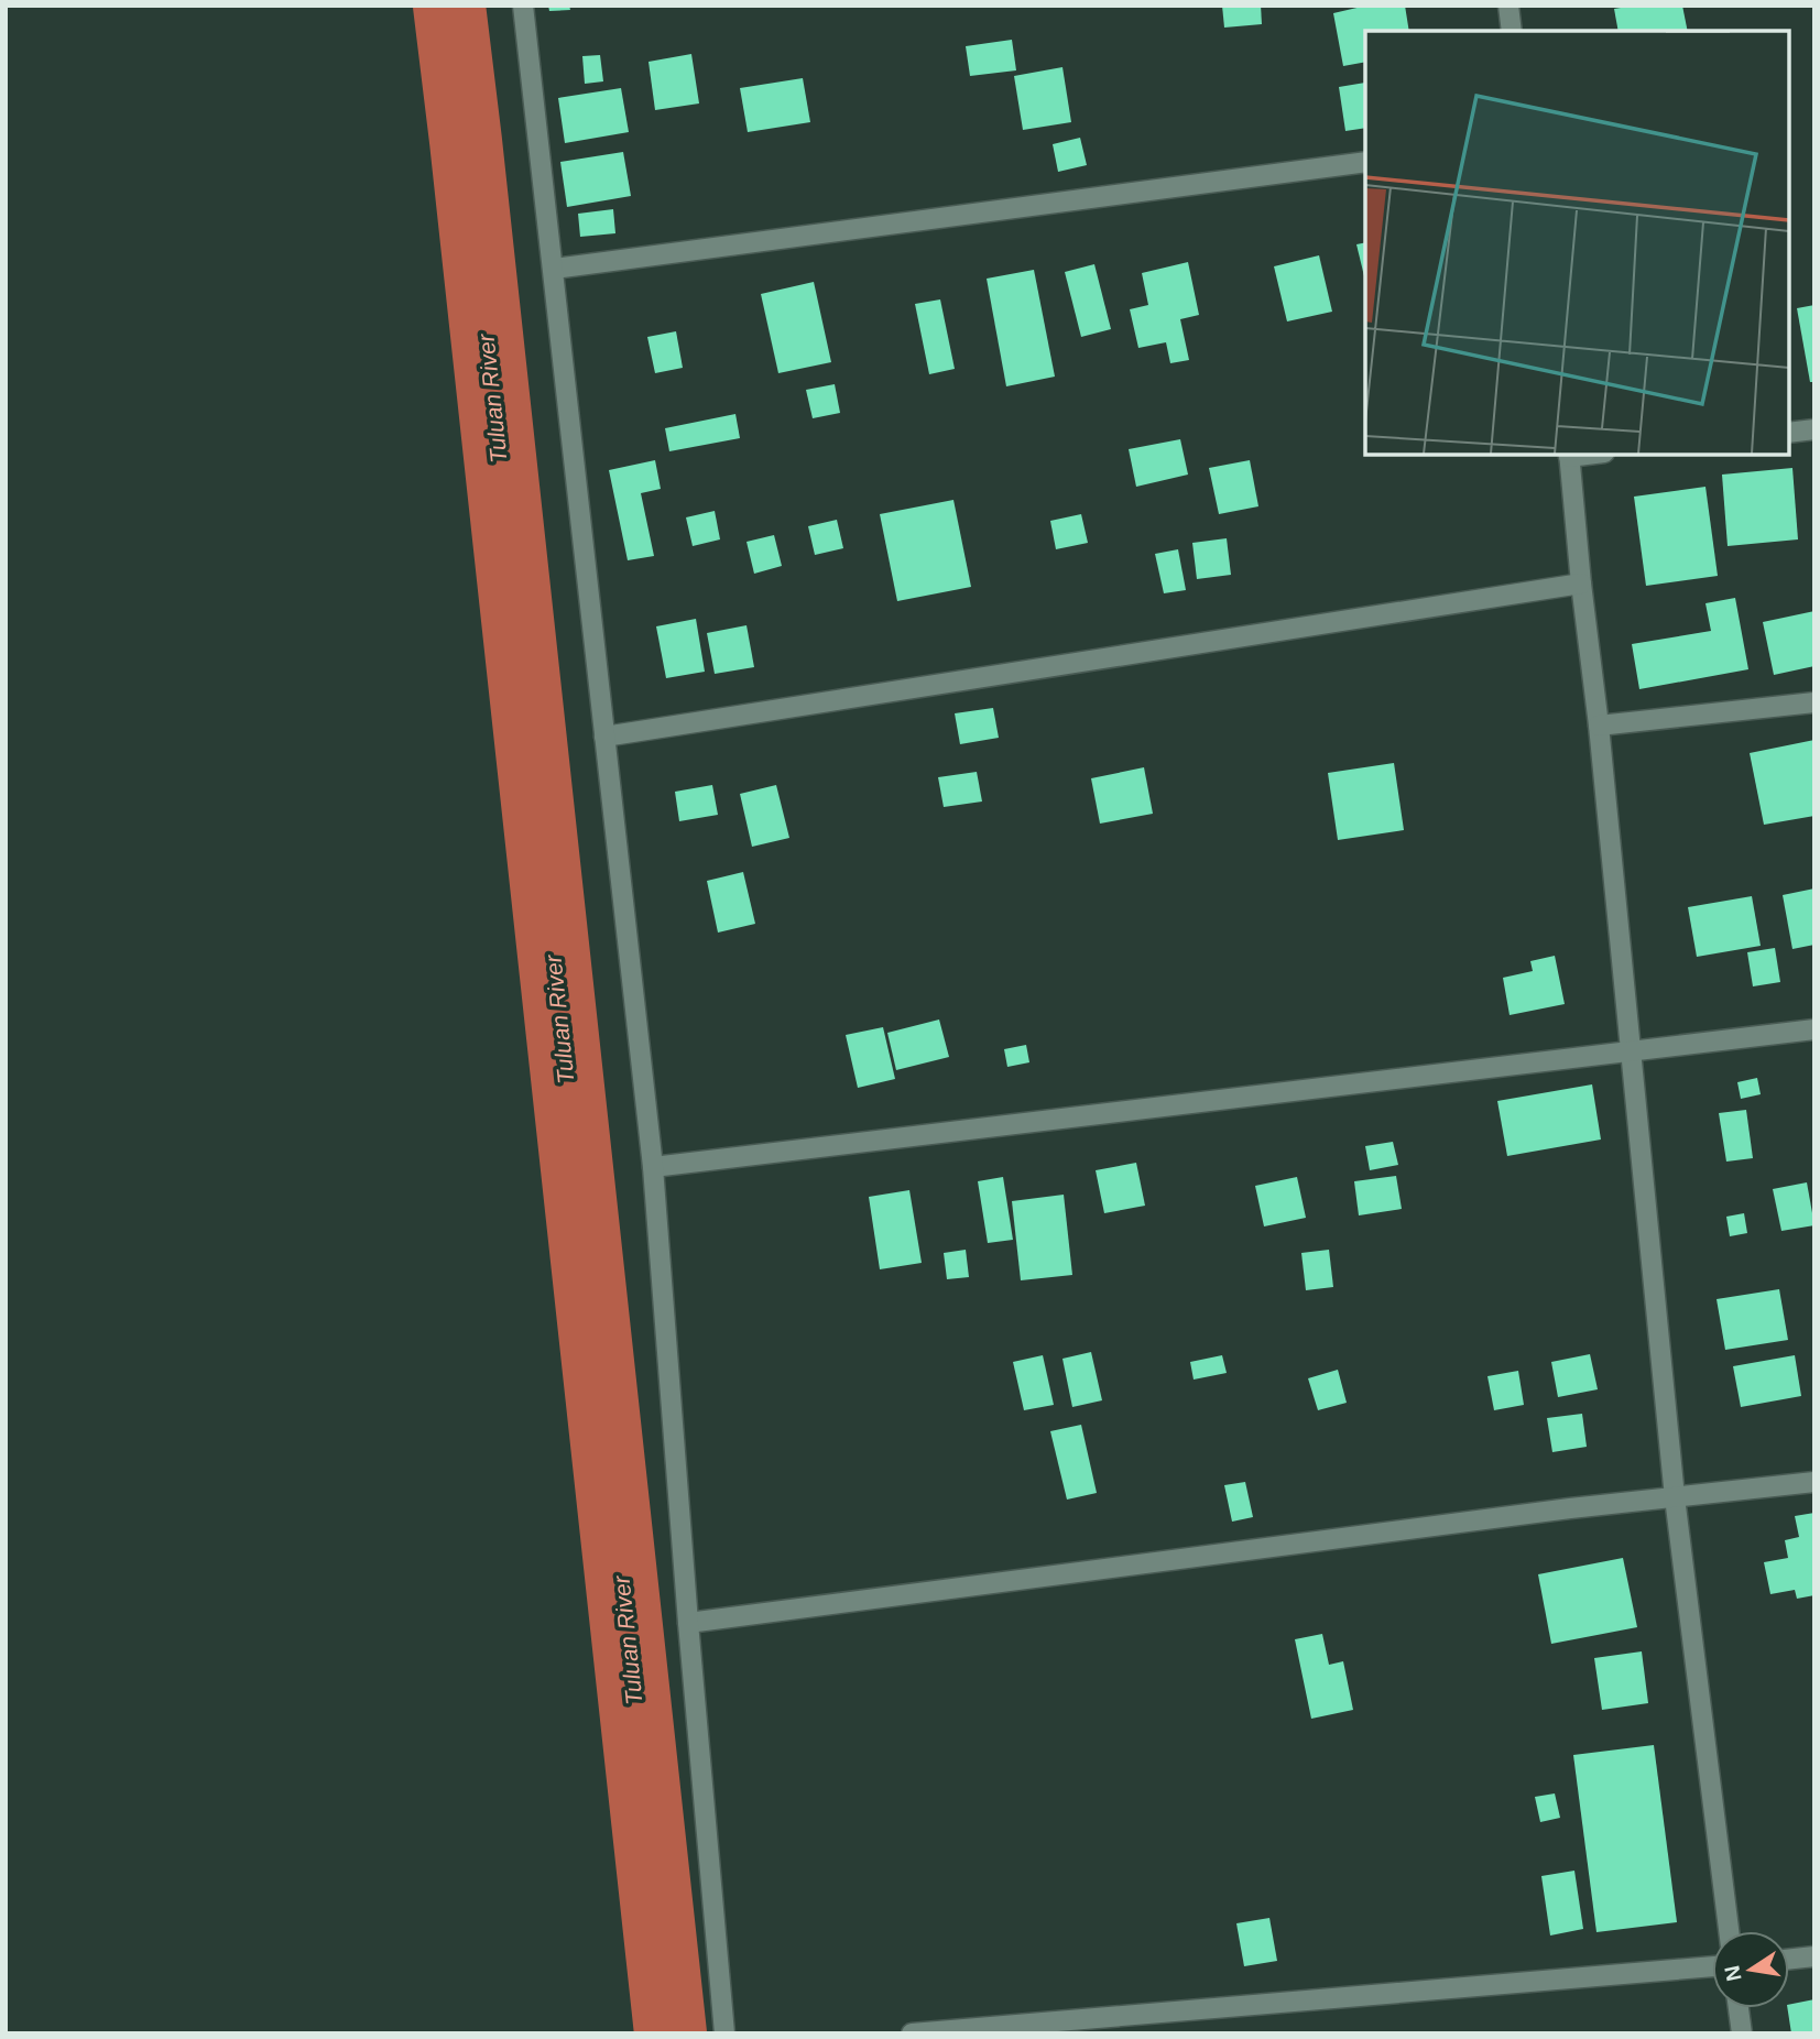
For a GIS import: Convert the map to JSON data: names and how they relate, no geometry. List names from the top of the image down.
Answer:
{
  "water": ["Tuluan River"],
  "north": "left"
}
